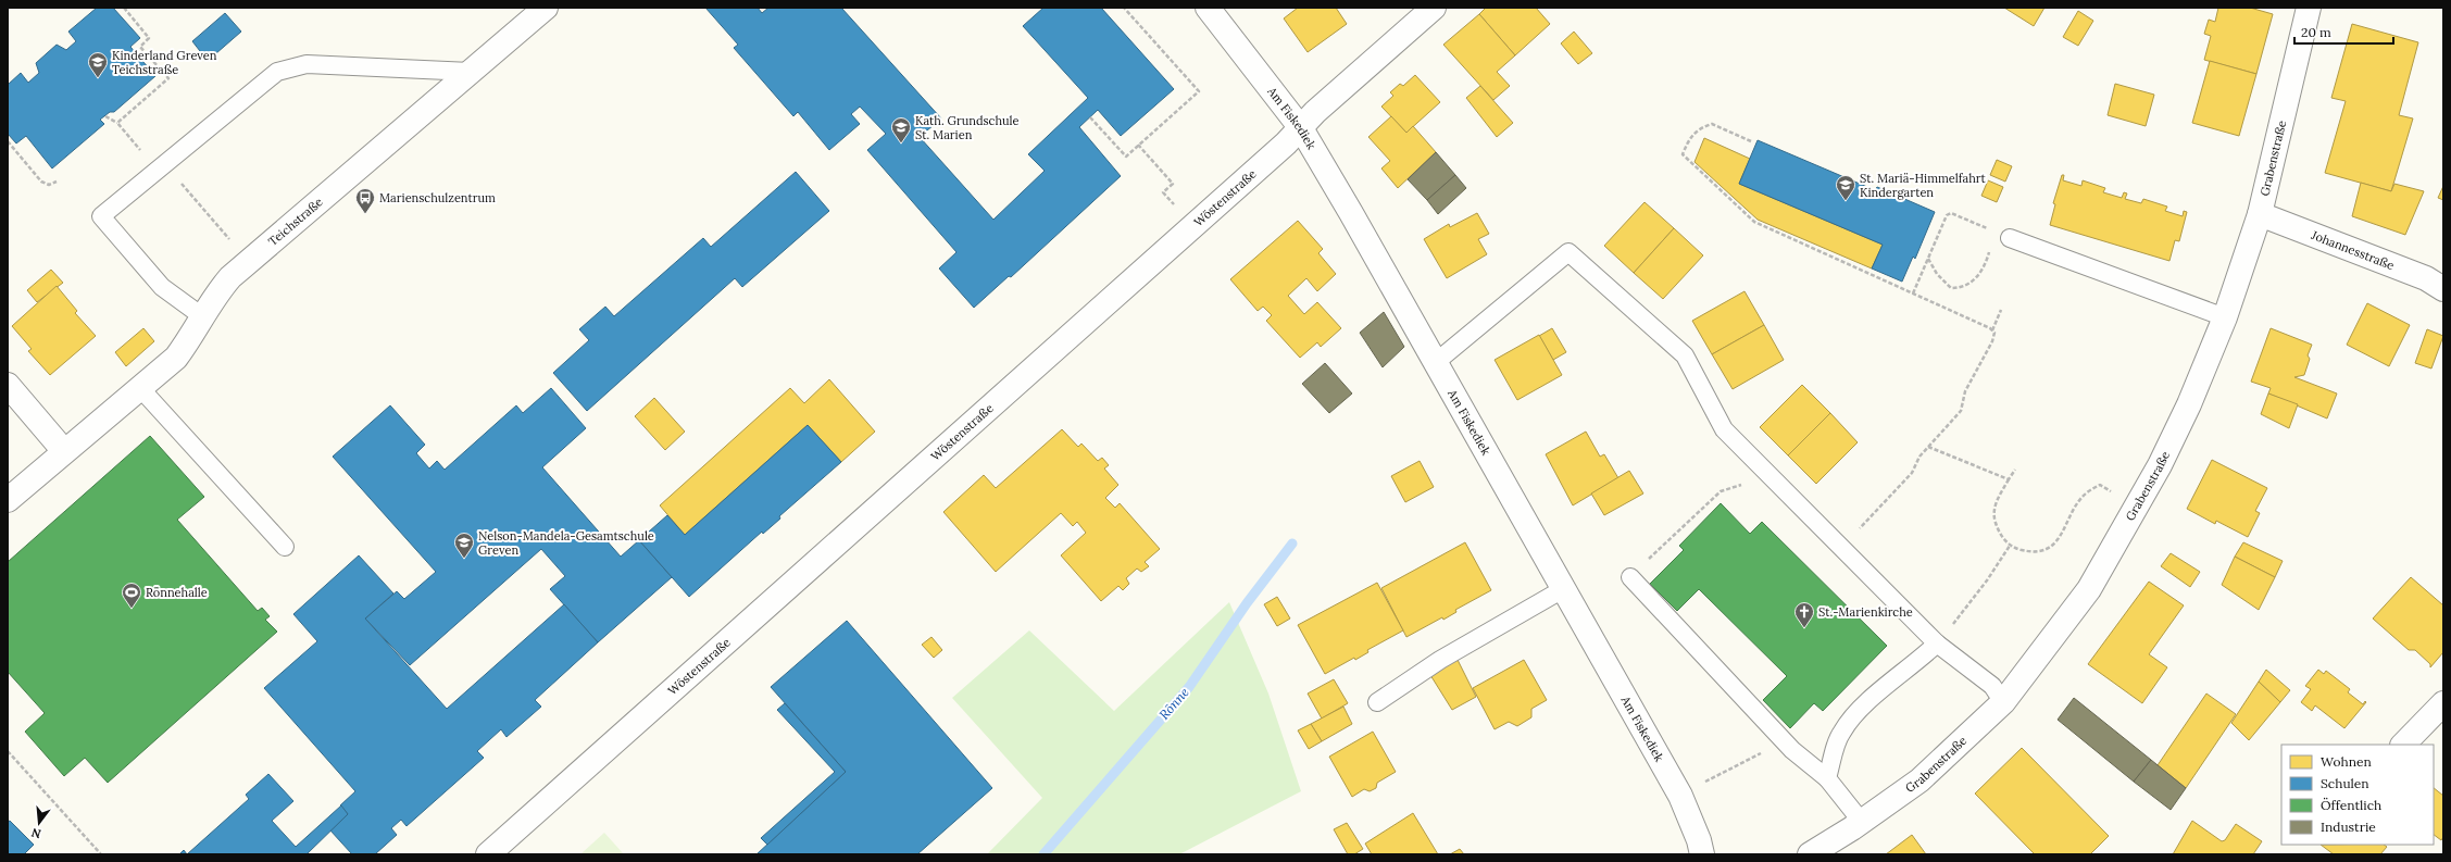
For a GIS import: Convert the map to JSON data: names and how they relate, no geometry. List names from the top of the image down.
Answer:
{
  "streets": {
    "street": [
      "Am Fiskediek",
      "Grabenstraße",
      "Wöstenstraße",
      "Teichstraße",
      "Johannesstraße"
    ]
  },
  "crossings": [
    ["Am Fiskediek", "Wöstenstraße"],
    ["Grabenstraße", "Johannesstraße"]
  ],
  "water": ["Rönne"],
  "places": {
    "school or university": [
      "Kinderland Greven Teichstraße",
      "Kath. Grundschule St. Marien",
      "St. Mariä-Himmelfahrt Kindergarten",
      "Nelson-Mandela-Gesamtschule Greven"
    ],
    "bus stop": ["Marienschulzentrum"],
    "sports": ["Rönnehalle"],
    "church": ["St.-Marienkirche"]
  },
  "legend": [
    "Wohnen",
    "Schulen",
    "Öffentlich",
    "Industrie"
  ],
  "scale_bar": "20 m",
  "north": "bottom"
}
